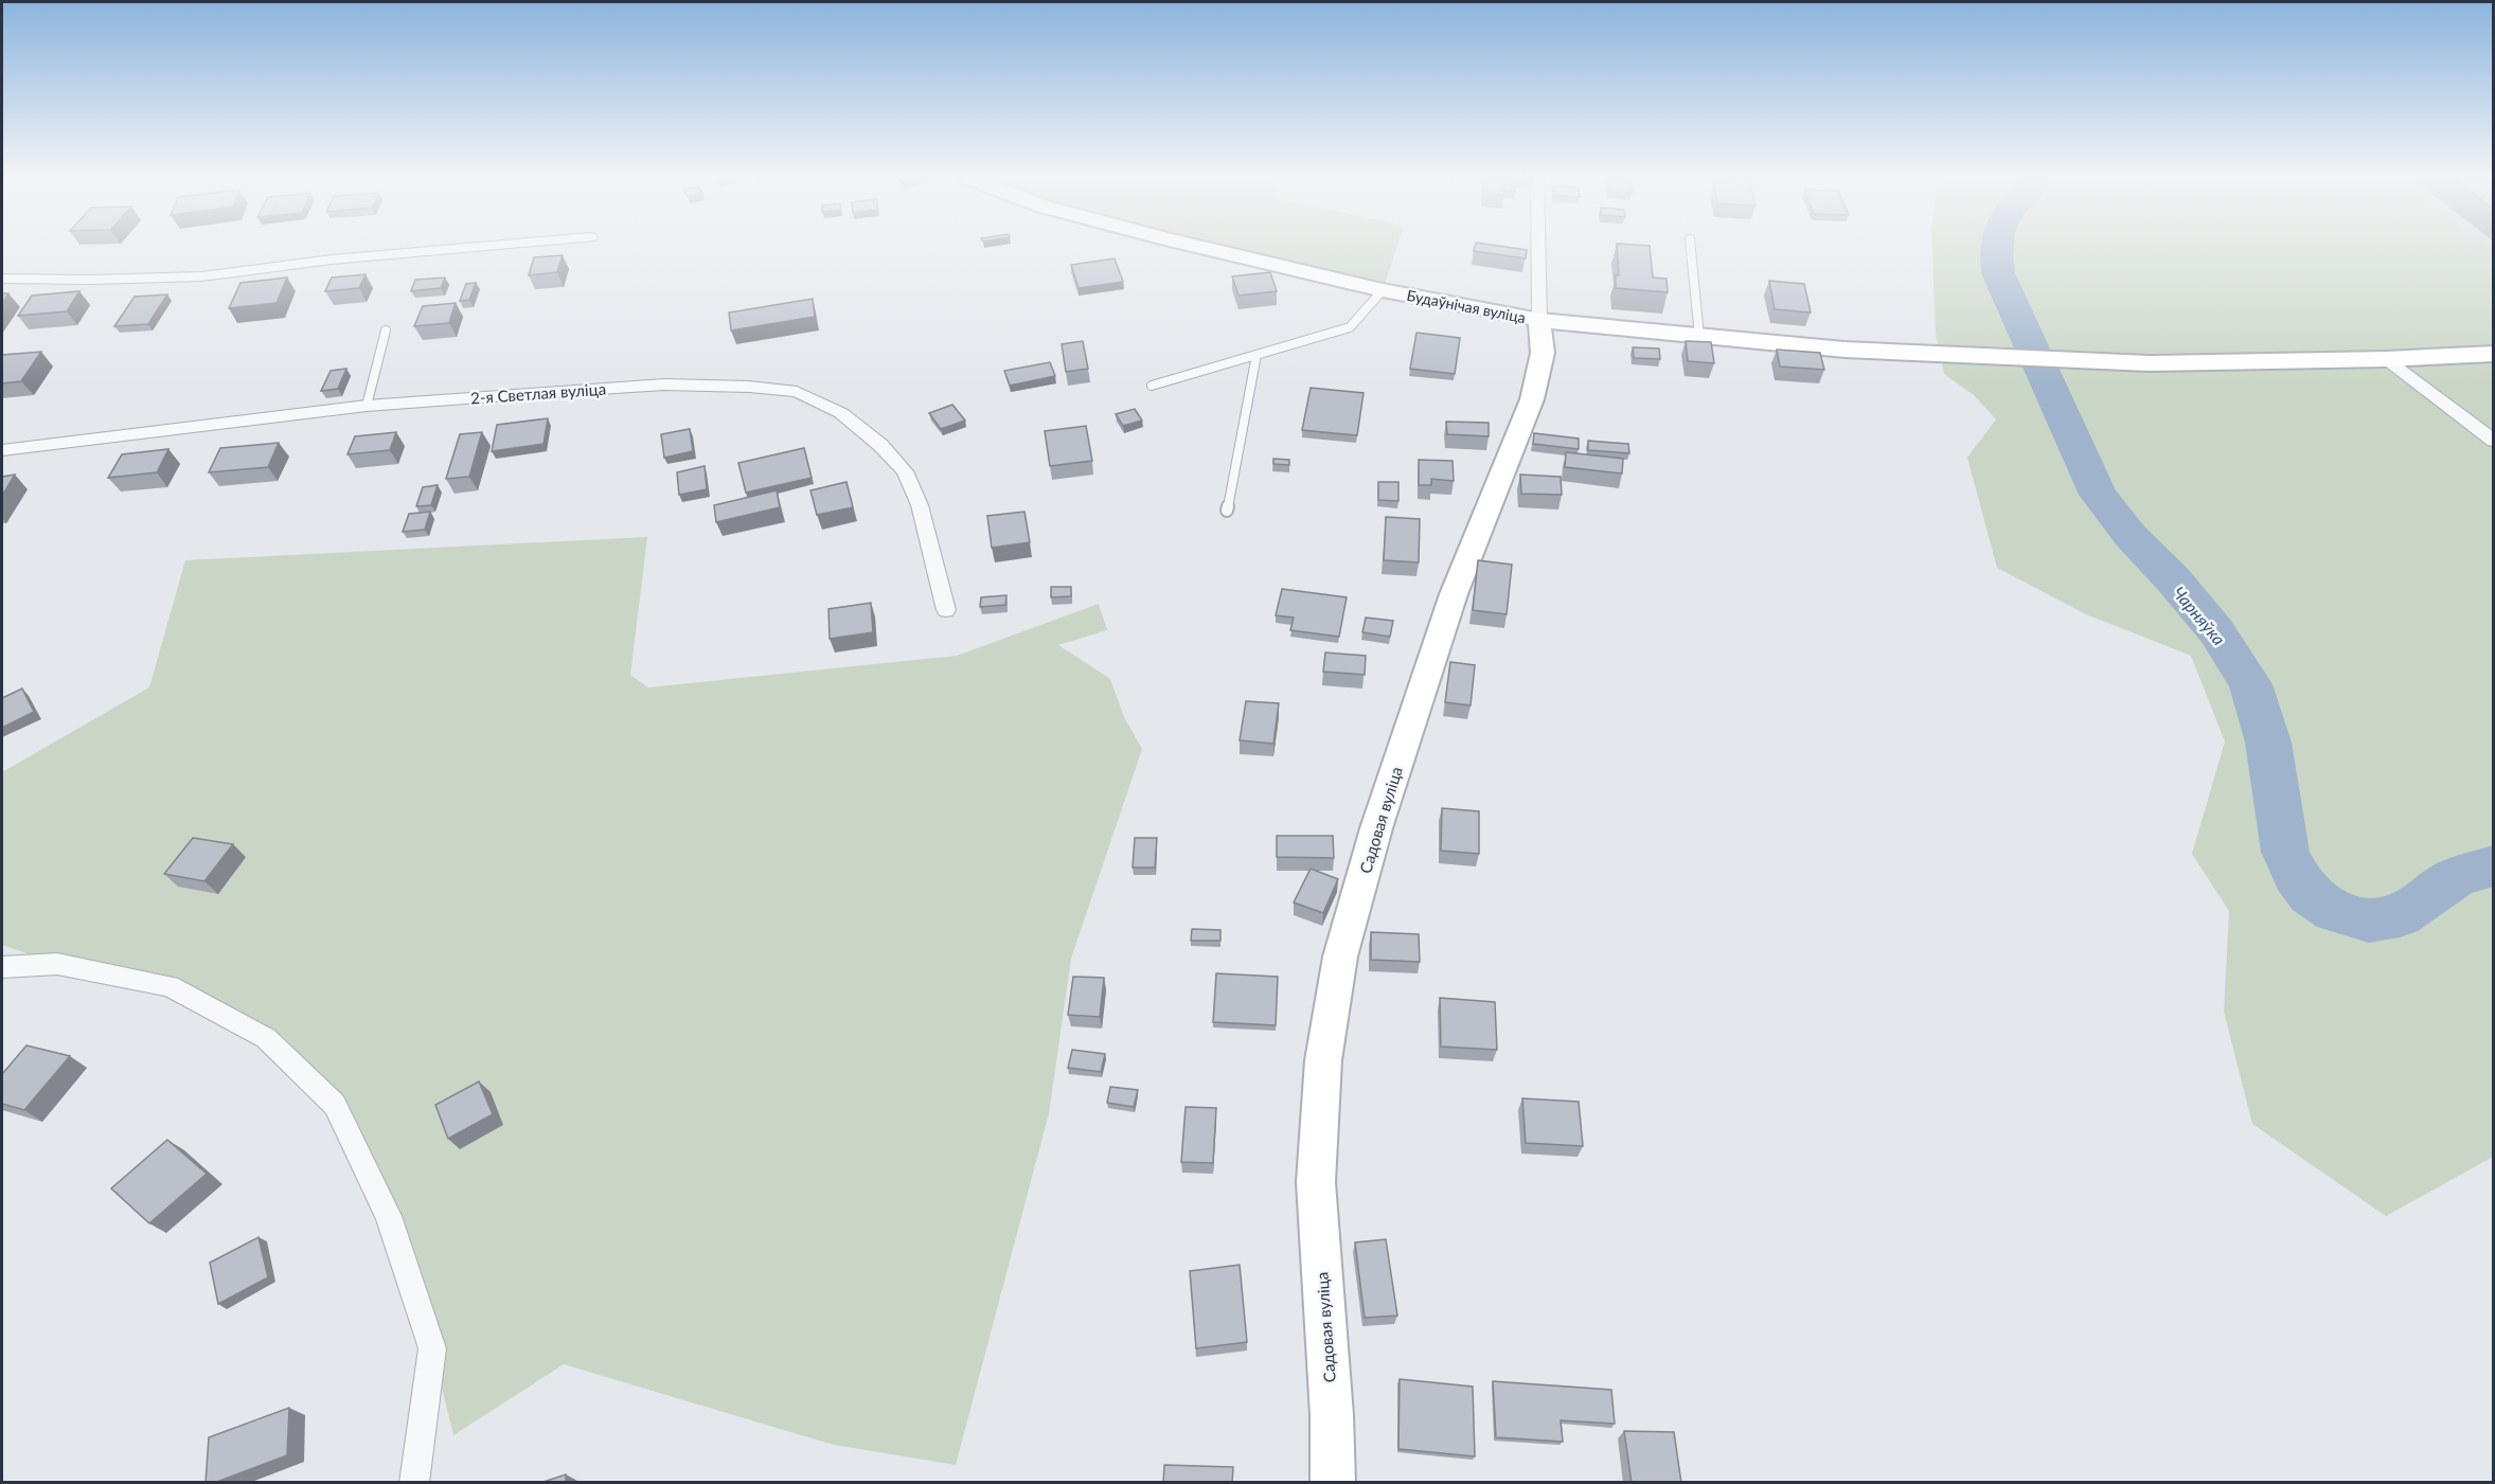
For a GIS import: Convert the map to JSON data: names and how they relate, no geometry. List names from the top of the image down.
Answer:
{
  "streets": {
    "main road": ["Будаўнічая вуліца", "Садовая вуліца"],
    "street": ["2-я Светлая вуліца"]
  },
  "crossings": [
    ["Будаўнічая вуліца", "Садовая вуліца"]
  ],
  "water": ["Чарняўка"]
}
